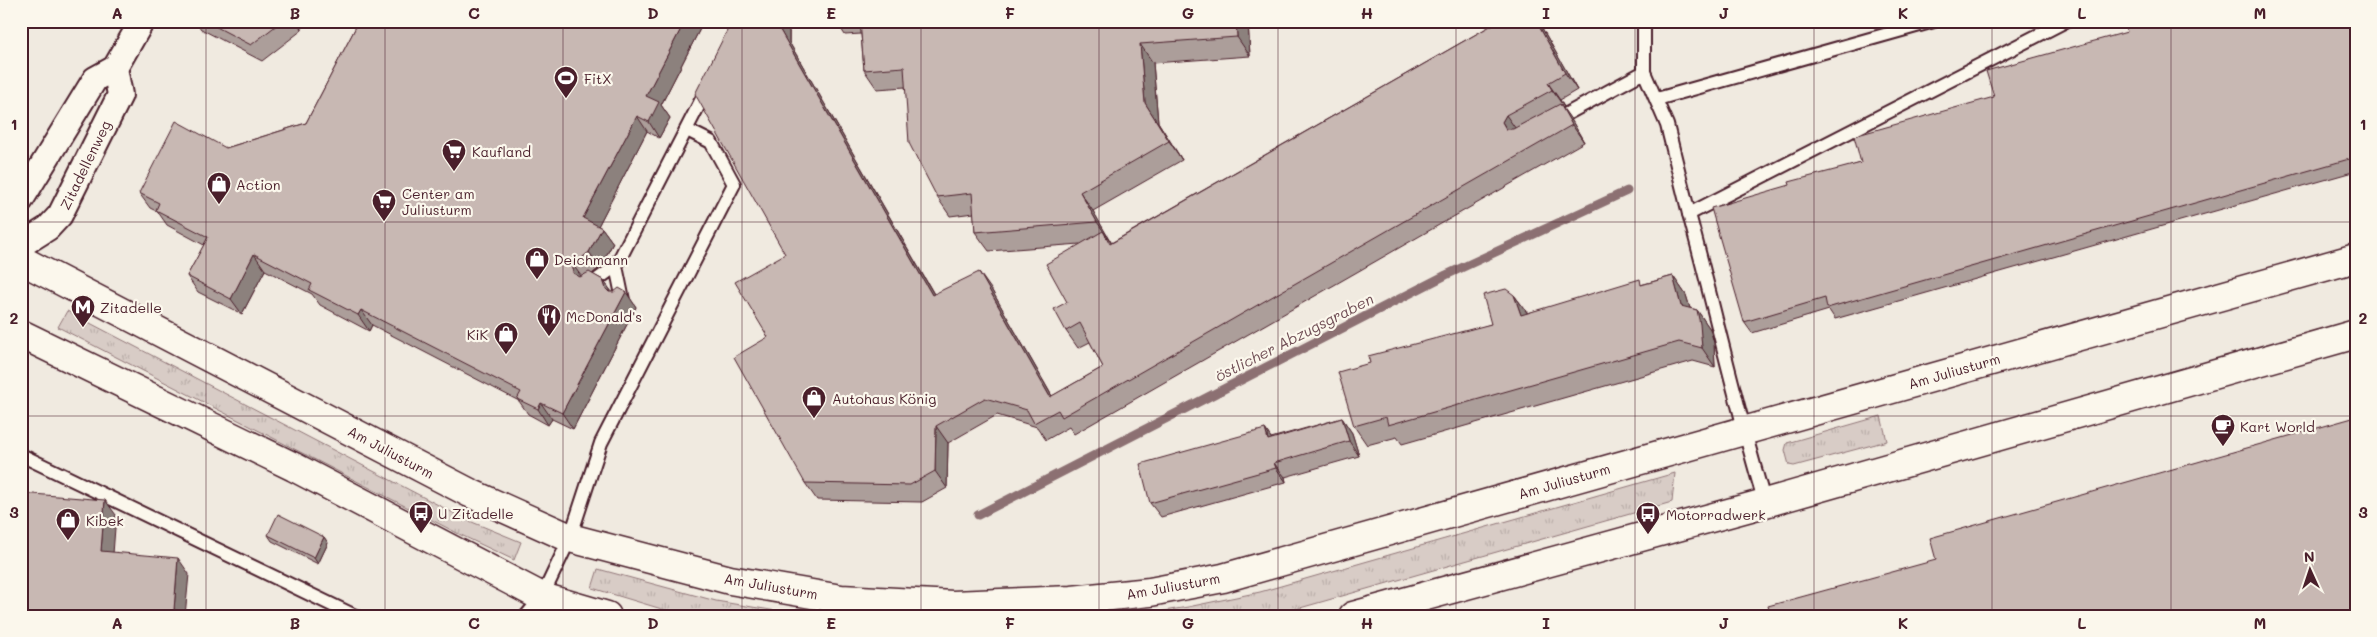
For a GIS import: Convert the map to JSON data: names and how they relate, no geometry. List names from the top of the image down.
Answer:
{
  "streets": {
    "main road": ["Am Juliusturm"],
    "street": ["Zitadellenweg"]
  },
  "water": ["östlicher Abzugsgraben"],
  "places": {
    "sports": ["FitX"],
    "supermarket": ["Kaufland", "Center am Juliusturm"],
    "shop": [
      "Action",
      "Deichmann",
      "KiK",
      "Autohaus König",
      "Kibek"
    ],
    "metro station": ["Zitadelle"],
    "restaurant": ["McDonald's"],
    "cafe": ["Kart World"],
    "bus stop": ["U Zitadelle", "Motorradwerk"]
  },
  "north": "top",
  "grid": {
    "columns": [
      "A",
      "B",
      "C",
      "D",
      "E",
      "F",
      "G",
      "H",
      "I",
      "J",
      "K",
      "L",
      "M"
    ],
    "rows": ["1", "2", "3"]
  }
}
